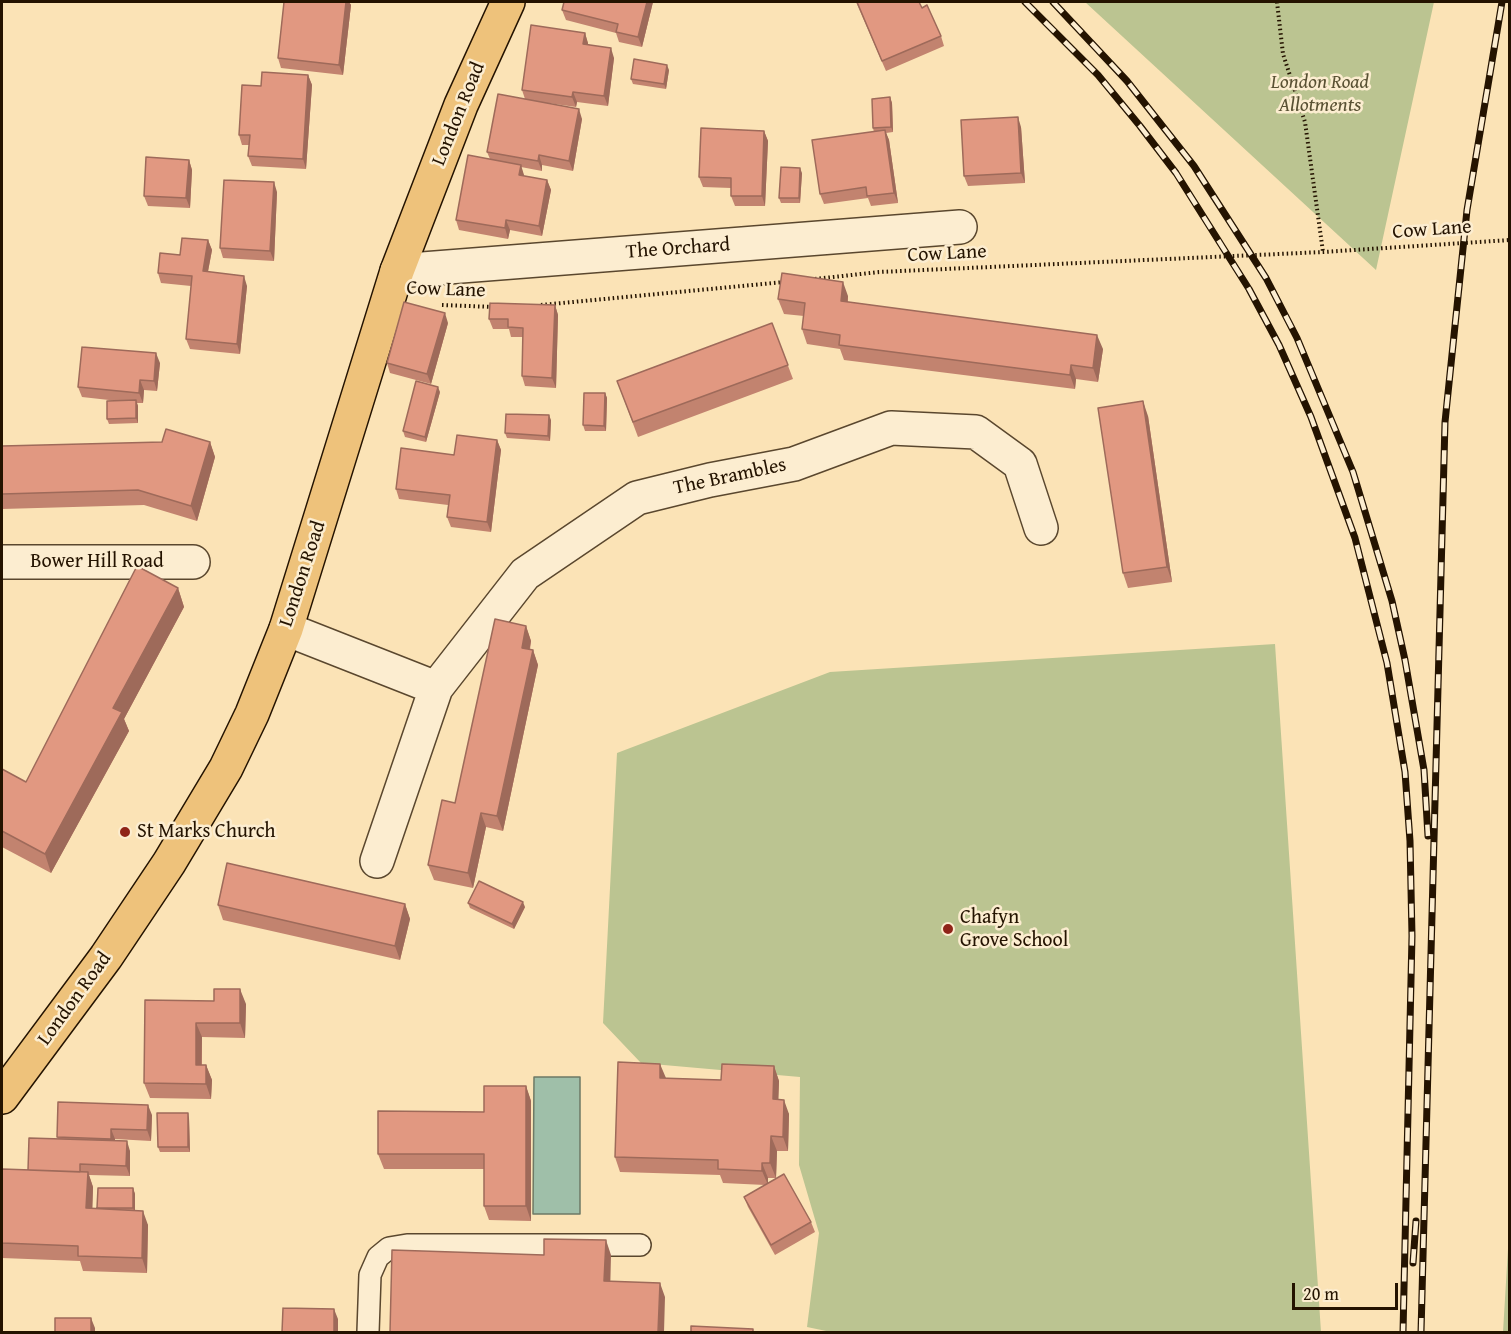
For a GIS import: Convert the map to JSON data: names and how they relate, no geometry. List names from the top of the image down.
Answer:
{
  "streets": {
    "highway": ["London Road"],
    "street": ["The Orchard", "The Brambles", "Bower Hill Road"],
    "path": ["Cow Lane"]
  },
  "crossings": [
    ["London Road", "Cow Lane"],
    ["London Road", "The Orchard"]
  ],
  "parks": ["London Road Allotments"],
  "places": ["St Marks Church", "Chafyn Grove School"],
  "scale_bar": "20 m"
}
